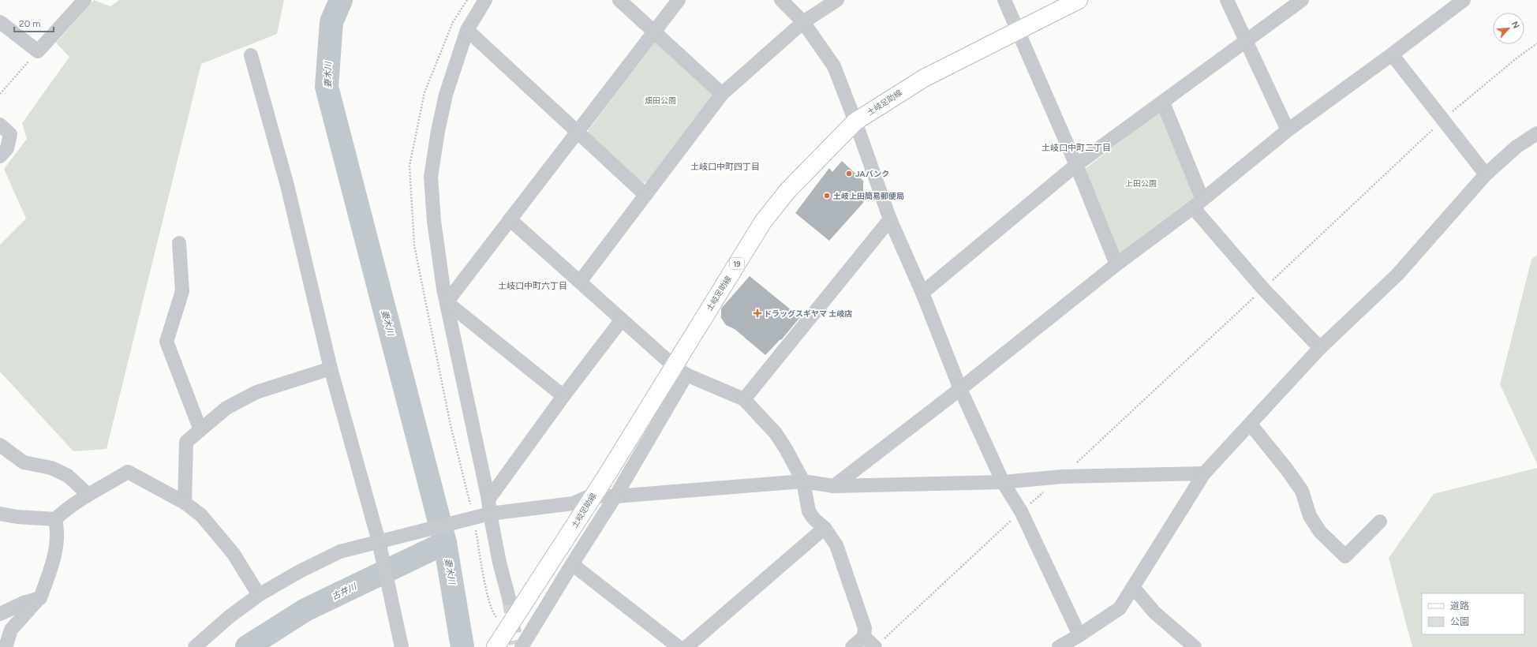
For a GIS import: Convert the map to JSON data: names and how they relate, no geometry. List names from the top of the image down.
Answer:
{
  "streets": {
    "main road": ["土岐足助線", "19"]
  },
  "districts": ["土岐口中町二丁目", "土岐口中町四丁目", "土岐口中町六丁目"],
  "water": ["妻木川", "古井川"],
  "parks": ["畑田公園", "上田公園"],
  "places": {
    "other": ["JAバンク", "土岐上田簡易郵便局"],
    "health": ["ドラッグスギヤマ 土岐店"]
  },
  "legend": ["道路", "公園"],
  "scale_bar": "20 m",
  "north": "top right"
}
